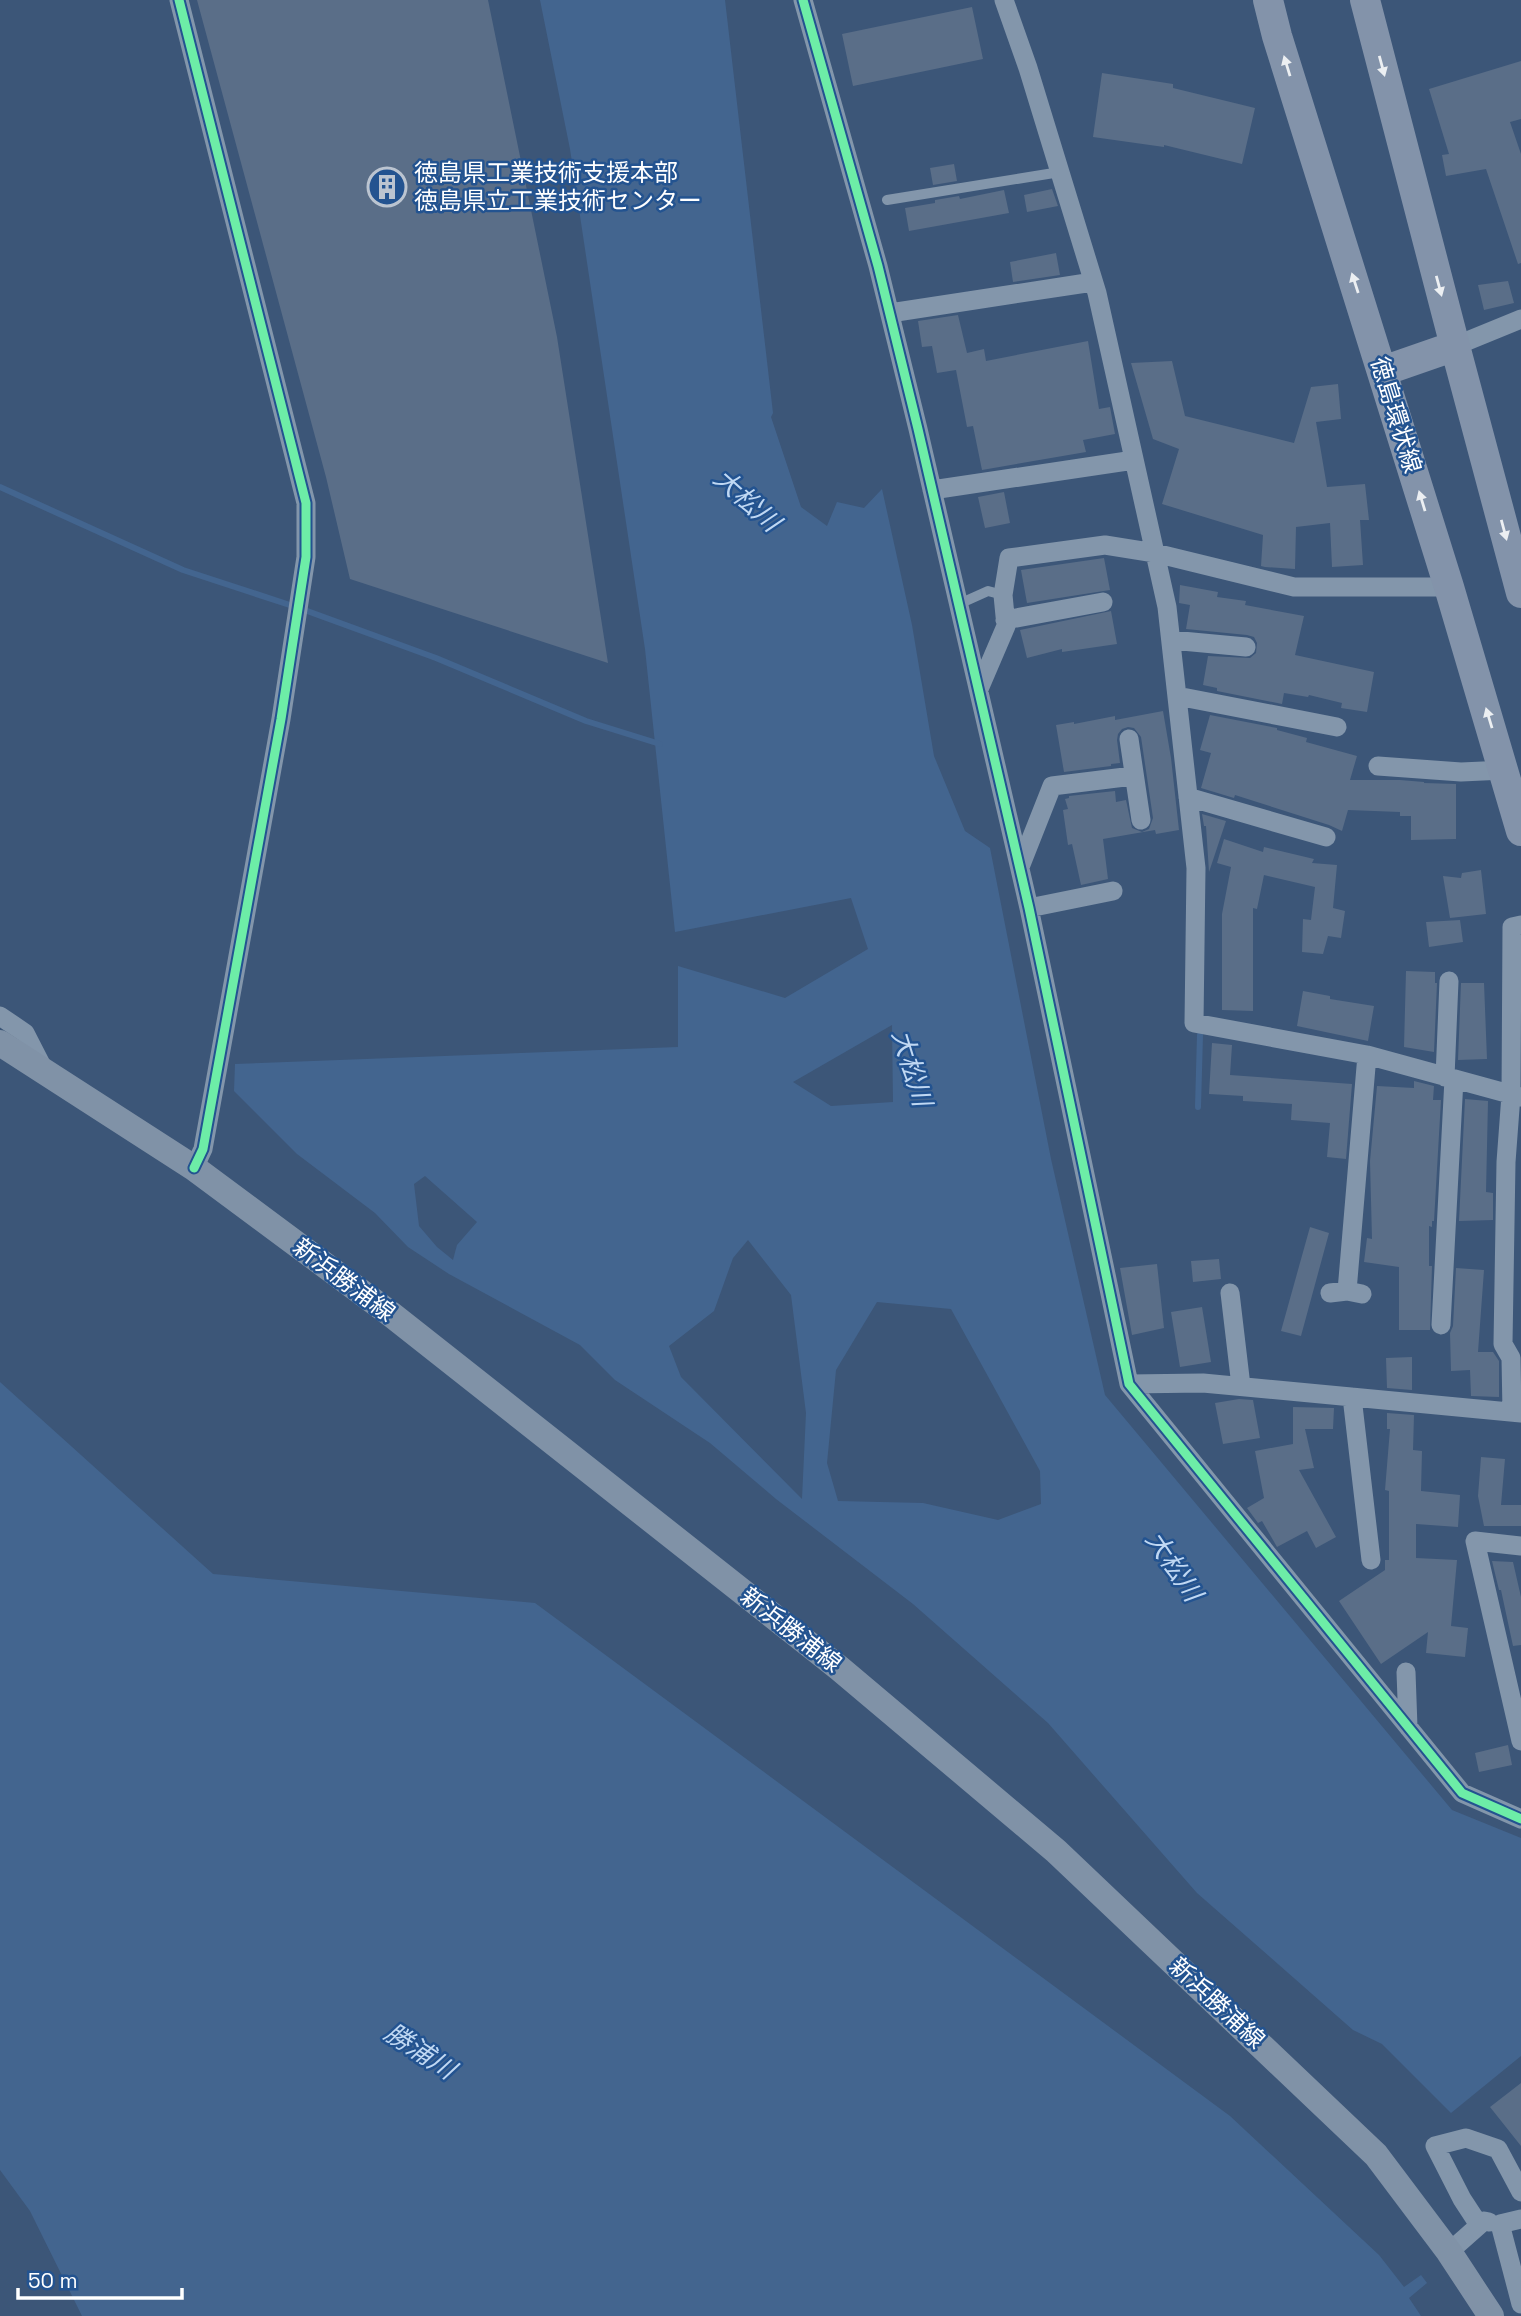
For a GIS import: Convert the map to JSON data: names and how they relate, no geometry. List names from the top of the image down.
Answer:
{
  "streets": {
    "main road": ["徳島環状線", "新浜勝浦線"]
  },
  "water": ["大松川", "勝浦川"],
  "places": {
    "building": ["徳島県工業技術支援本部 徳島県立工業技術センター"]
  },
  "scale_bar": "50 m"
}
